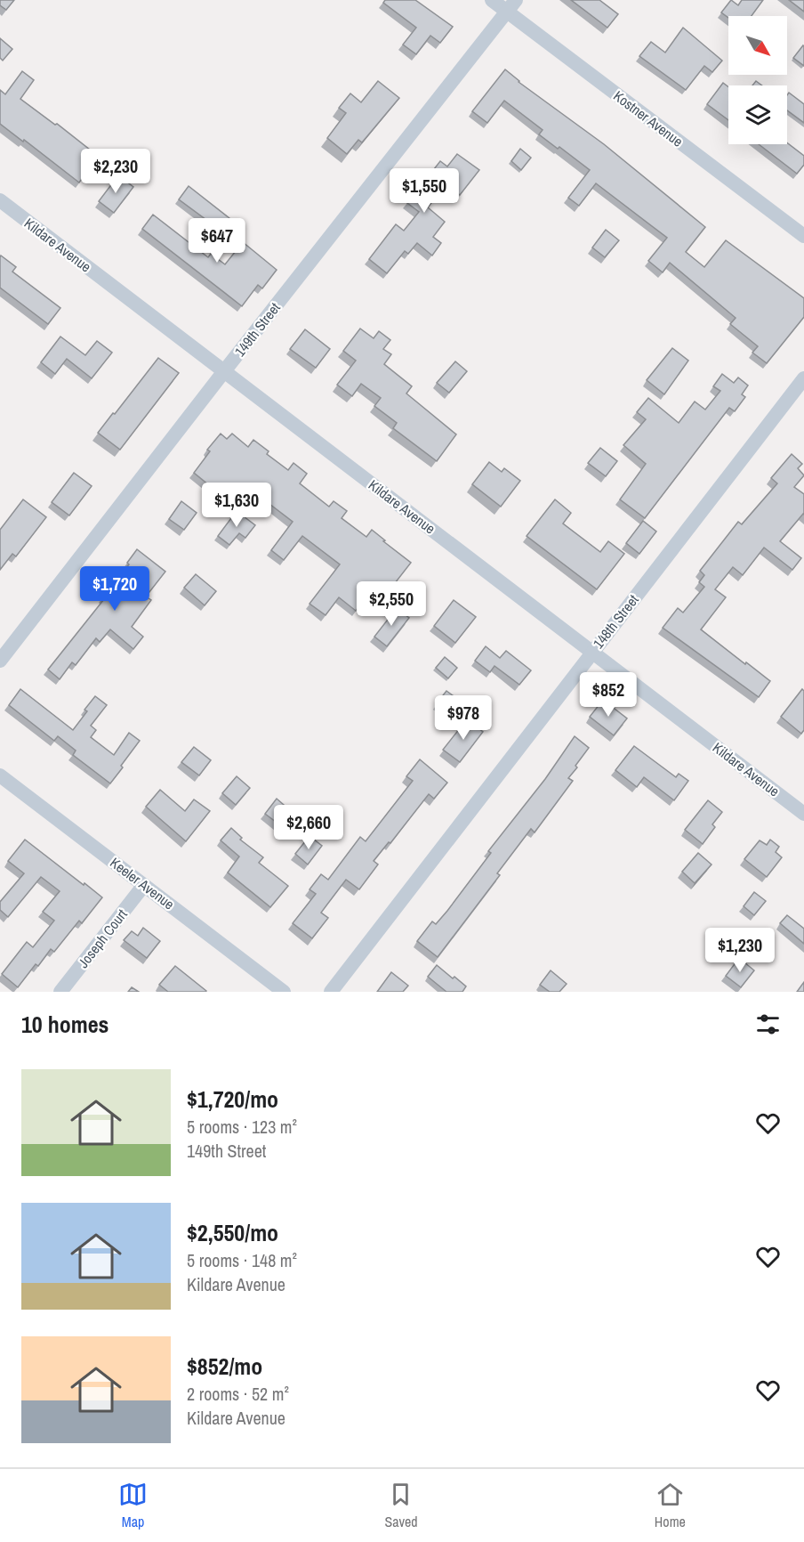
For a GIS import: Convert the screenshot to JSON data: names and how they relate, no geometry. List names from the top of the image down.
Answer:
{
  "streets": {
    "street": [
      "Kostner Avenue",
      "Kildare Avenue",
      "149th Street",
      "148th Street",
      "Keeler Avenue",
      "Joseph Court"
    ]
  },
  "crossings": [
    ["Kostner Avenue", "149th Street"],
    ["Kildare Avenue", "149th Street"],
    ["Kildare Avenue", "148th Street"],
    ["Keeler Avenue", "Joseph Court"]
  ],
  "north": "bottom right",
  "page": {
    "price": [
      "$2,230",
      "$1,550",
      "$647",
      "$1,630",
      "$1,720",
      "$2,550",
      "$852",
      "$978",
      "$2,660",
      "$1,230"
    ],
    "heading": "10 homes",
    "list": [
      {
        "name": "$1,720/mo",
        "note": "5 rooms · 123 m² · 149th Street"
      },
      {
        "name": "$2,550/mo",
        "note": "5 rooms · 148 m² · Kildare Avenue"
      },
      {
        "name": "$852/mo",
        "note": "2 rooms · 52 m² · Kildare Avenue"
      }
    ],
    "tabs": ["Map", "Saved", "Home"]
  }
}
